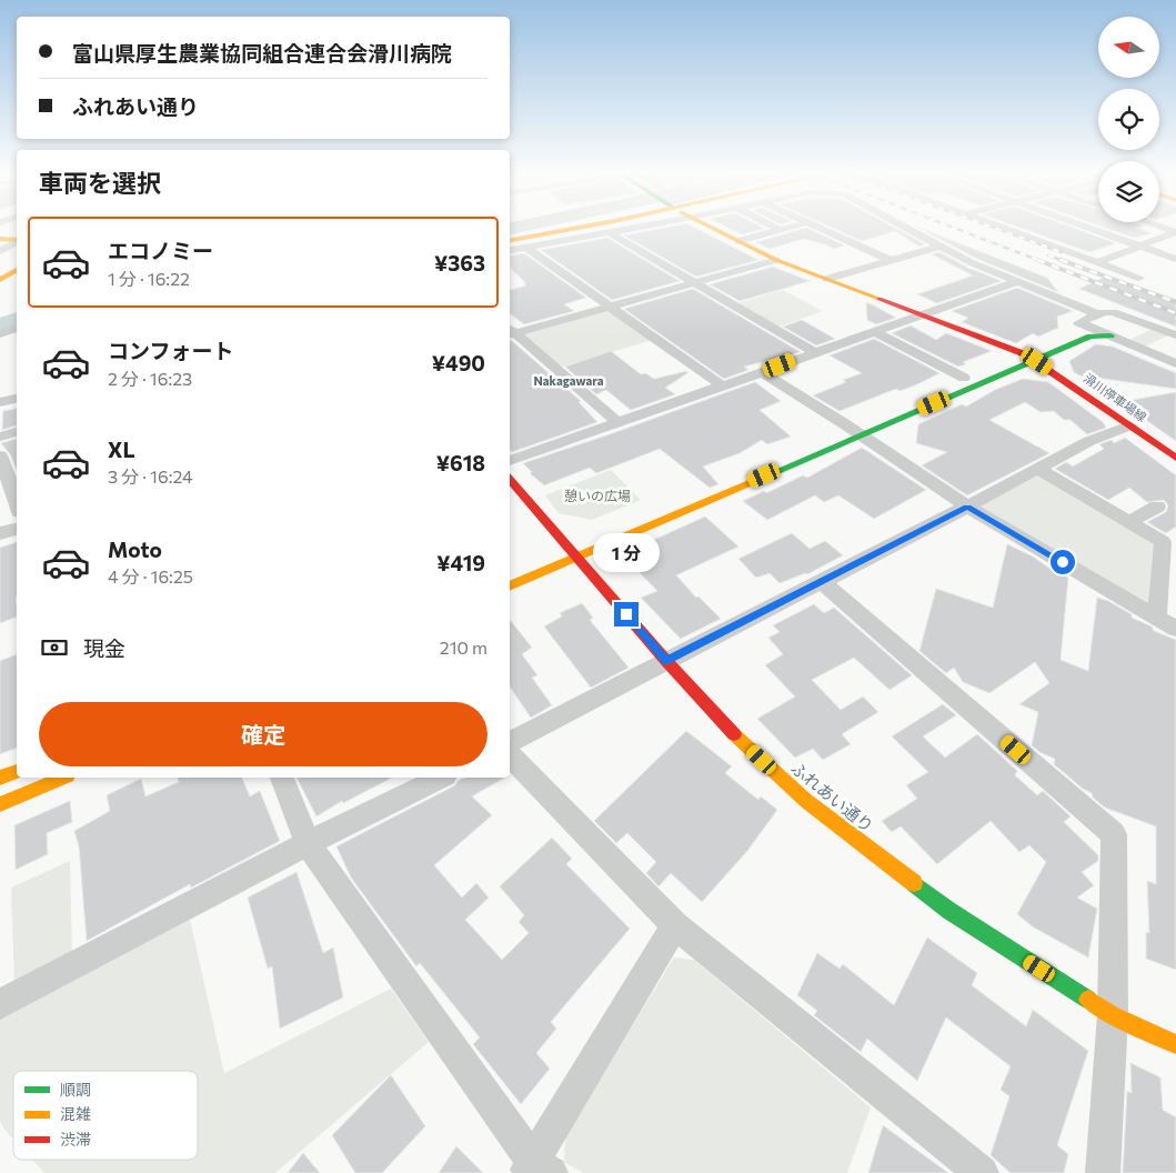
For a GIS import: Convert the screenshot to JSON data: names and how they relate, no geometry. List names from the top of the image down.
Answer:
{
  "streets": {
    "street": ["滑川停車場線", "ふれあい通り"]
  },
  "districts": ["Nakagawara"],
  "parks": ["憩いの広場"],
  "legend": ["順調", "混雑", "渋滞"],
  "north": "left",
  "page": {
    "banner": ["富山県厚生農業協同組合連合会滑川病院", "ふれあい通り"],
    "heading": "車両を選択",
    "list": [
      {
        "name": "エコノミー",
        "note": "1 分 · 16:22",
        "value": "¥363"
      },
      {
        "name": "コンフォート",
        "note": "2 分 · 16:23",
        "value": "¥490"
      },
      {
        "name": "XL",
        "note": "3 分 · 16:24",
        "value": "¥618"
      },
      {
        "name": "Moto",
        "note": "4 分 · 16:25",
        "value": "¥419"
      }
    ],
    "bubble": "1 分",
    "pay": ["現金", "210 m"],
    "buttons": "確定"
  }
}
